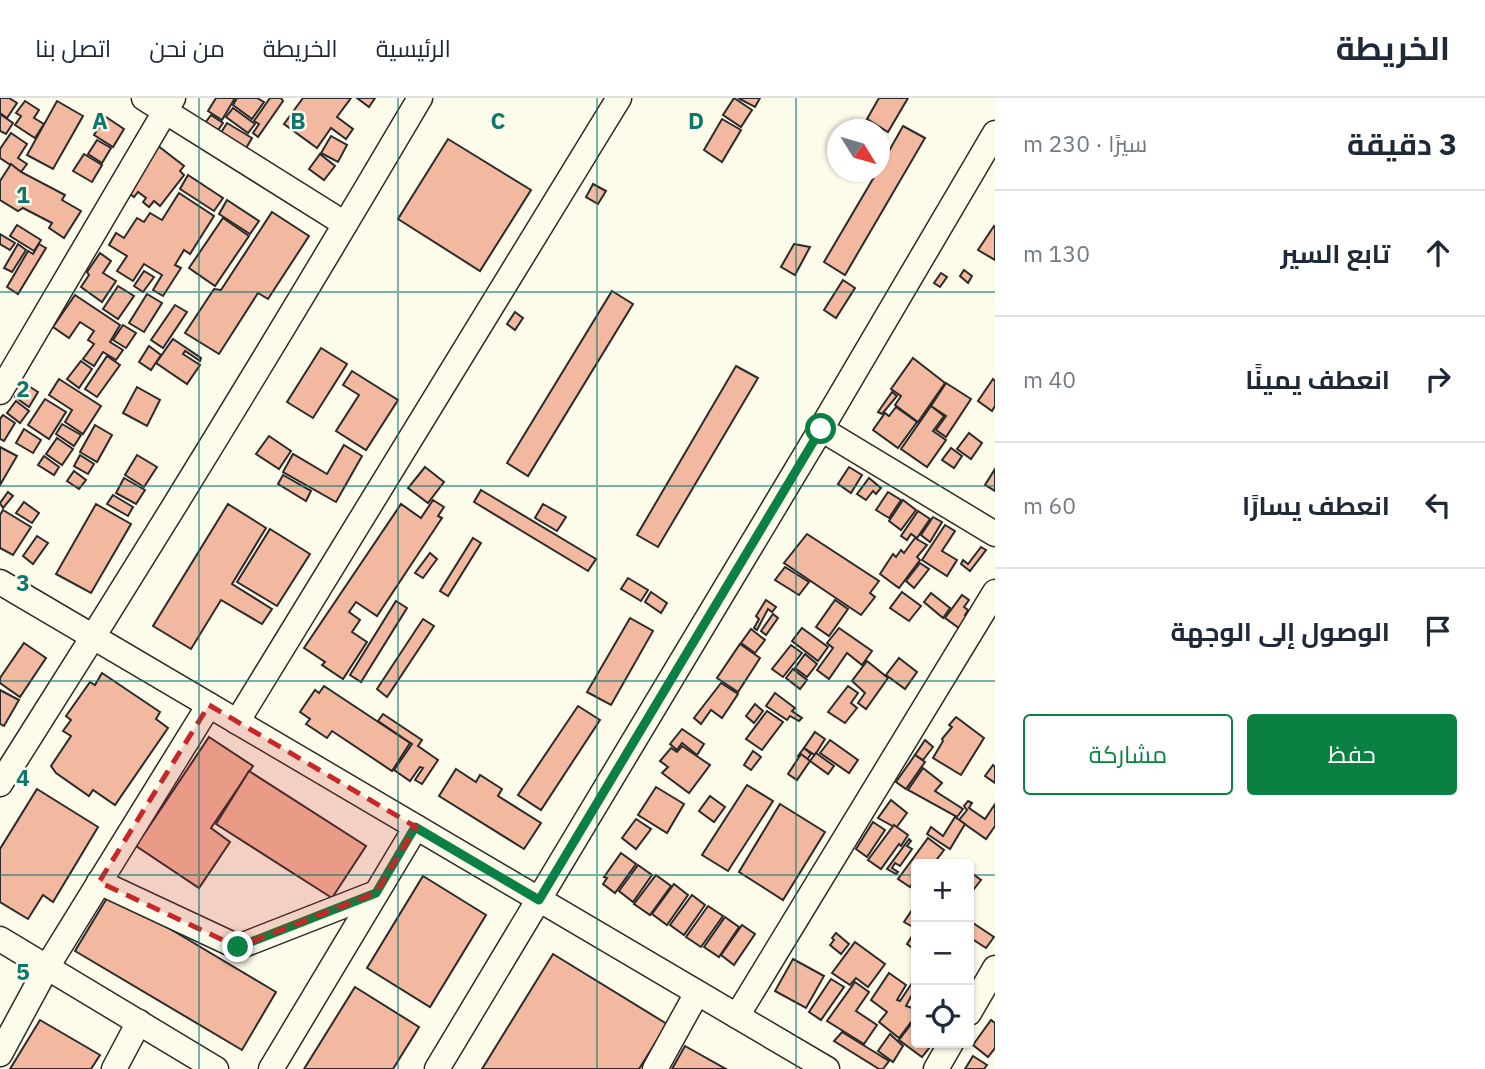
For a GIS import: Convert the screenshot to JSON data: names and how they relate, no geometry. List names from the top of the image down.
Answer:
{
  "north": "bottom right",
  "page": {
    "header": "الخريطة",
    "nav": [
      "الرئيسية",
      "الخريطة",
      "من نحن",
      "اتصل بنا"
    ],
    "heading": ["3 دقيقة", "سيرًا · 230 m"],
    "list": [
      ["تابع السير", "130 m"],
      ["انعطف يمينًا", "40 m"],
      ["انعطف يسارًا", "60 m"],
      "الوصول إلى الوجهة"
    ],
    "buttons": ["حفظ", "مشاركة"],
    "map_buttons": ["+", "−"]
  },
  "grid": {
    "columns": [
      "A",
      "B",
      "C",
      "D"
    ],
    "rows": [
      "1",
      "2",
      "3",
      "4",
      "5"
    ]
  }
}
